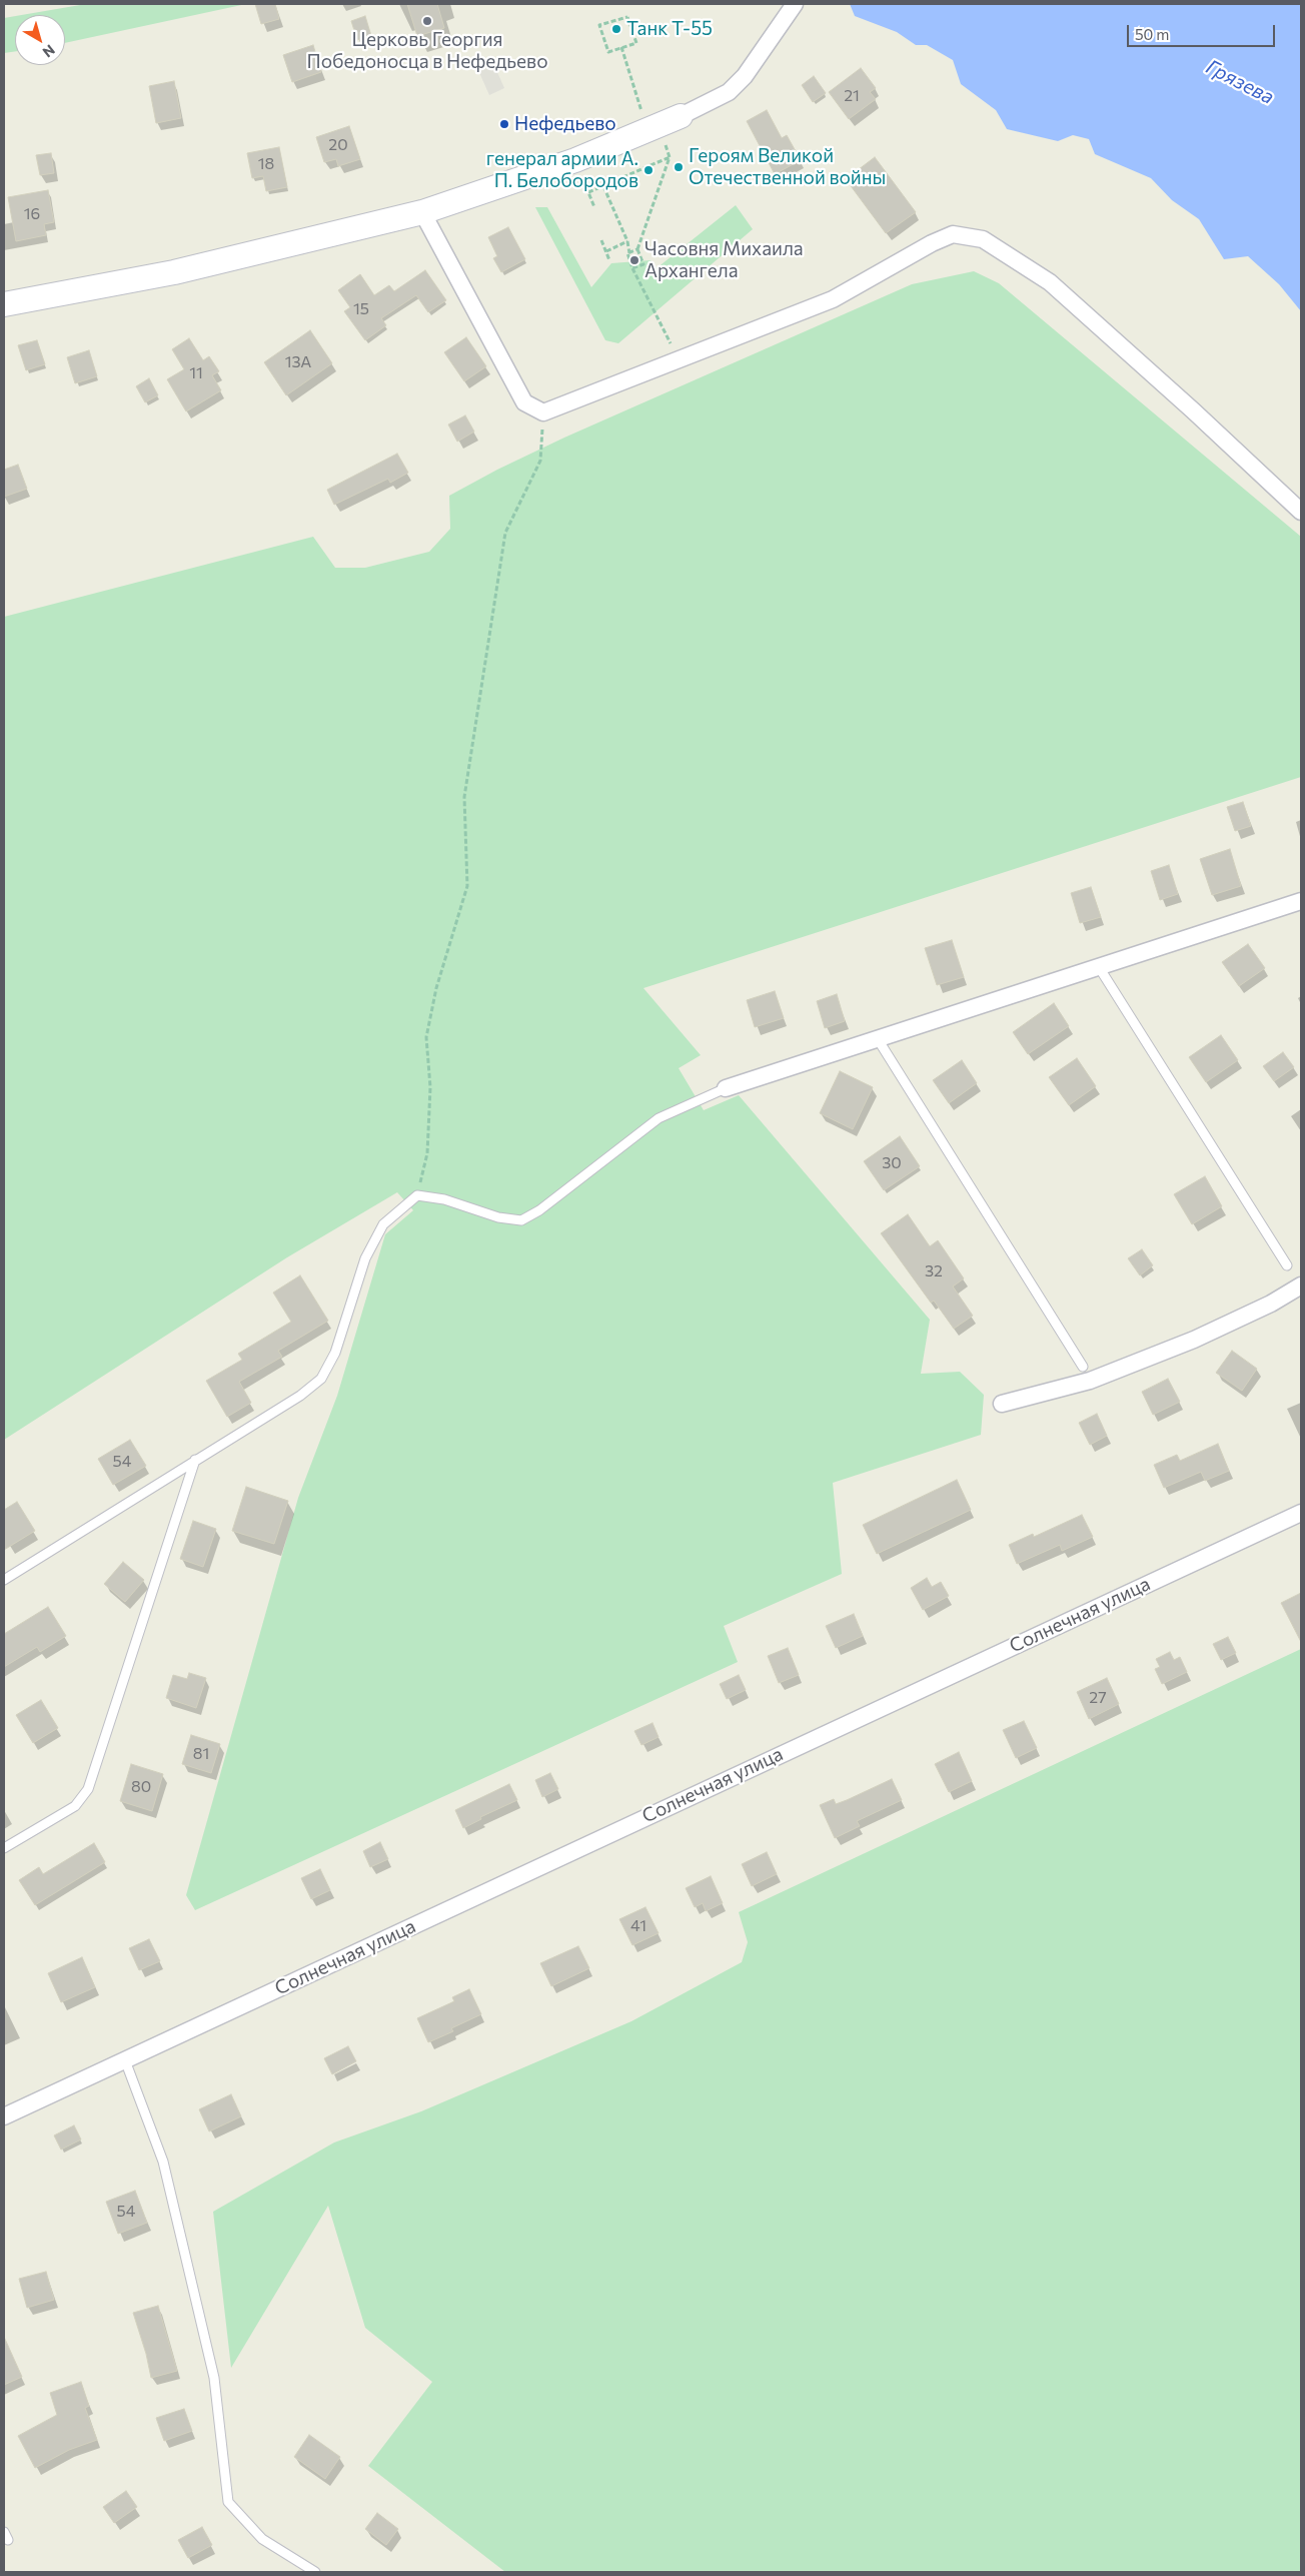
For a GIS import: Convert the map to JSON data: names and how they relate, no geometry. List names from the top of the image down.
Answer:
{
  "streets": {
    "street": ["Солнечная улица"]
  },
  "water": ["Грязева"],
  "places": [
    "Церковь Георгия Победоносца в Нефедьево",
    "Танк Т-55",
    "Нефедьево",
    "Героям Великой Отечественной войны",
    "генерал армии А. П. Белобородов",
    "Часовня Михаила Архангела"
  ],
  "house_numbers": [
    "21",
    "20",
    "18",
    "16",
    "15",
    "13А",
    "11",
    "30",
    "32",
    "54",
    "27",
    "81",
    "80",
    "41",
    "54"
  ],
  "scale_bar": "50 m",
  "north": "bottom right"
}
